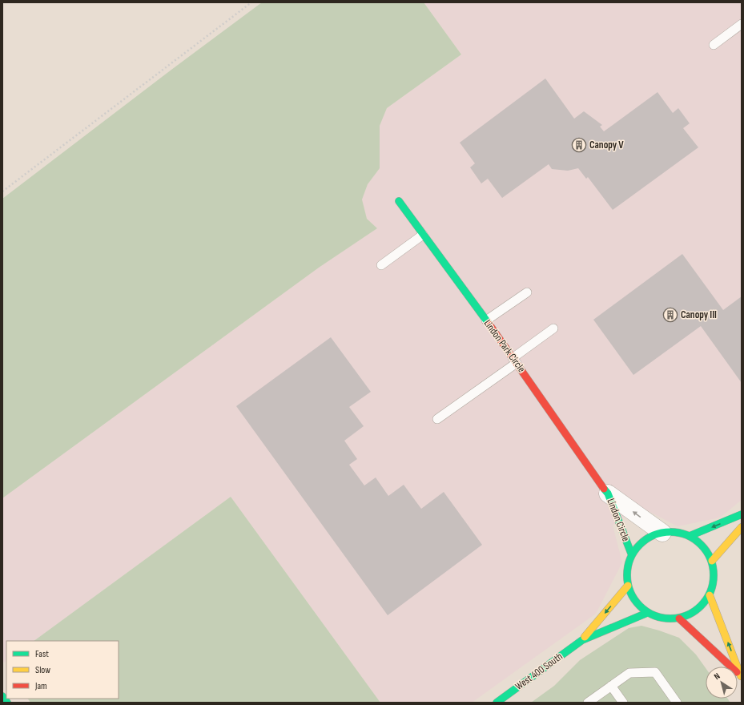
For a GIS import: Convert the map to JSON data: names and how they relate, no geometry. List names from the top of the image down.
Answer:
{
  "streets": {
    "street": ["Lindon Park Circle", "Lindon Circle", "West 400 South"]
  },
  "crossings": [
    ["Lindon Park Circle", "Lindon Circle"],
    ["Lindon Circle", "West 400 South"]
  ],
  "one_way": ["Lindon Circle"],
  "places": {
    "building": ["Canopy V", "Canopy III"]
  },
  "legend": ["Fast", "Slow", "Jam"],
  "north": "top left"
}
